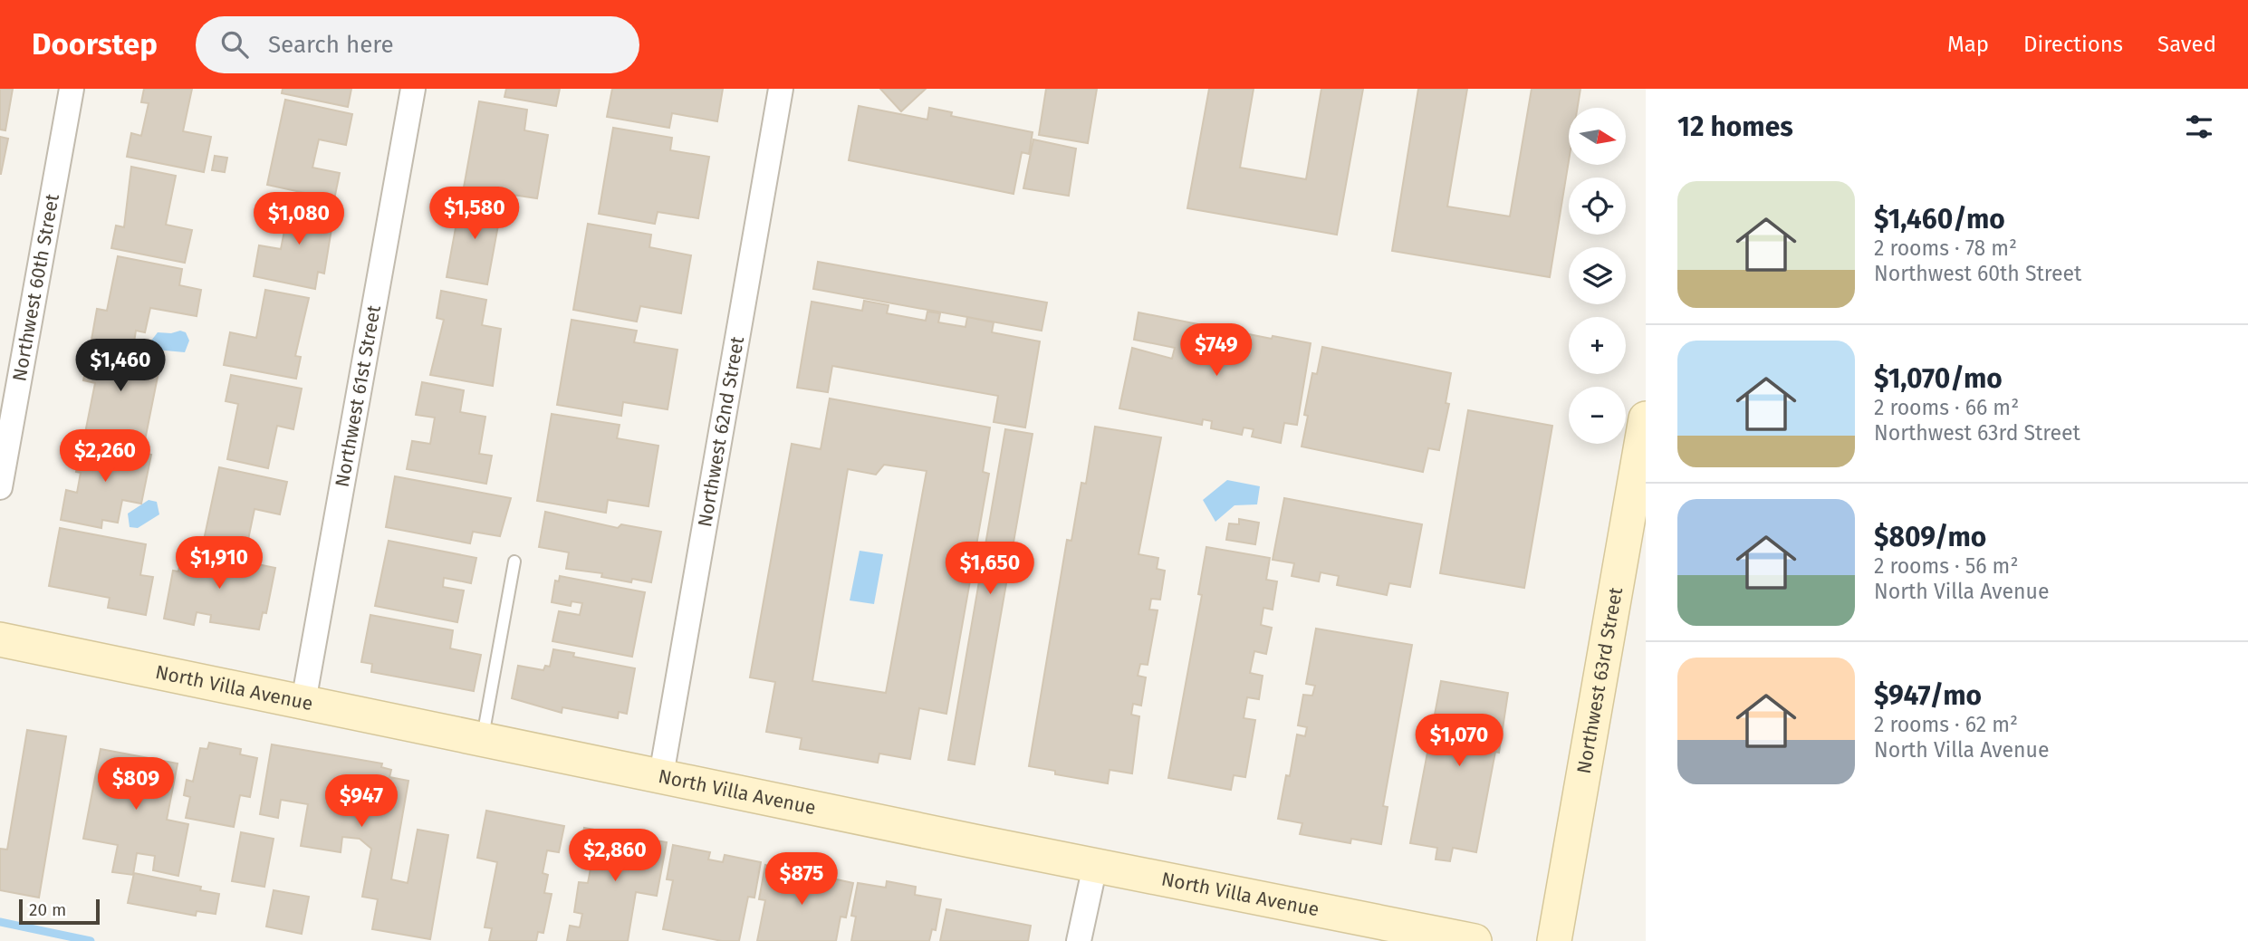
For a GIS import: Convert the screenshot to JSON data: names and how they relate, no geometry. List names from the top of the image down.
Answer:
{
  "streets": {
    "street": [
      "Northwest 60th Street",
      "Northwest 61st Street",
      "Northwest 62nd Street",
      "Northwest 63rd Street",
      "North Villa Avenue"
    ]
  },
  "crossings": [
    ["Northwest 61st Street", "North Villa Avenue"],
    ["Northwest 62nd Street", "North Villa Avenue"]
  ],
  "scale_bar": "20 m",
  "north": "right",
  "page": {
    "header": "Doorstep",
    "search": "Search here",
    "nav": ["Map", "Directions", "Saved"],
    "heading": "12 homes",
    "map_buttons": ["+", "−"],
    "list": [
      {
        "name": "$1,460/mo",
        "note": "2 rooms · 78 m² · Northwest 60th Street"
      },
      {
        "name": "$1,070/mo",
        "note": "2 rooms · 66 m² · Northwest 63rd Street"
      },
      {
        "name": "$809/mo",
        "note": "2 rooms · 56 m² · North Villa Avenue"
      },
      {
        "name": "$947/mo",
        "note": "2 rooms · 62 m² · North Villa Avenue"
      }
    ],
    "price": [
      "$1,580",
      "$1,080",
      "$749",
      "$1,460",
      "$2,260",
      "$1,910",
      "$1,650",
      "$1,070",
      "$809",
      "$947",
      "$2,860",
      "$875"
    ],
    "scale": "20 m"
  }
}
